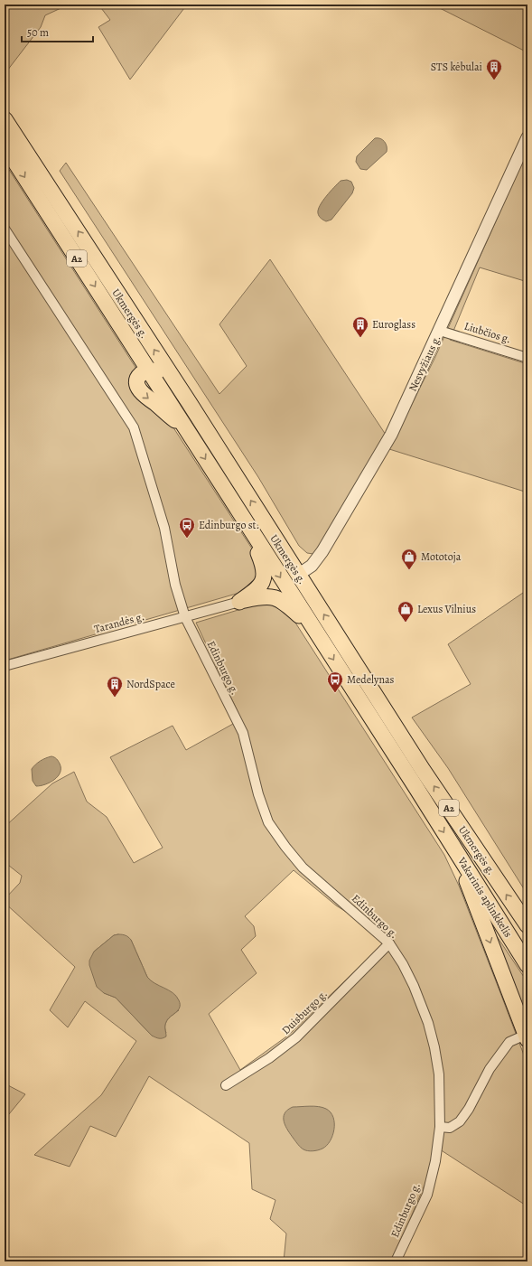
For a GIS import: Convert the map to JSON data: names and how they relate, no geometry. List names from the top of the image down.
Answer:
{
  "streets": {
    "highway": ["A2", "Ukmergės g.", "Vakarinis aplinkkelis"],
    "street": [
      "Liubčios g.",
      "Nesvyžiaus g.",
      "Tarandės g.",
      "Edinburgo g.",
      "Duisburgo g."
    ]
  },
  "crossings": [
    ["A2", "Ukmergės g."],
    ["A2", "Vakarinis aplinkkelis"],
    ["Ukmergės g.", "Nesvyžiaus g."],
    ["Ukmergės g.", "Vakarinis aplinkkelis"],
    ["Liubčios g.", "Nesvyžiaus g."],
    ["Tarandės g.", "Edinburgo g."],
    ["Edinburgo g.", "Duisburgo g."]
  ],
  "places": {
    "building": ["STS kėbulai", "Euroglass", "NordSpace"],
    "bus stop": ["Edinburgo st.", "Medelynas"],
    "shop": ["Mototoja", "Lexus Vilnius"]
  },
  "scale_bar": "50 m"
}
